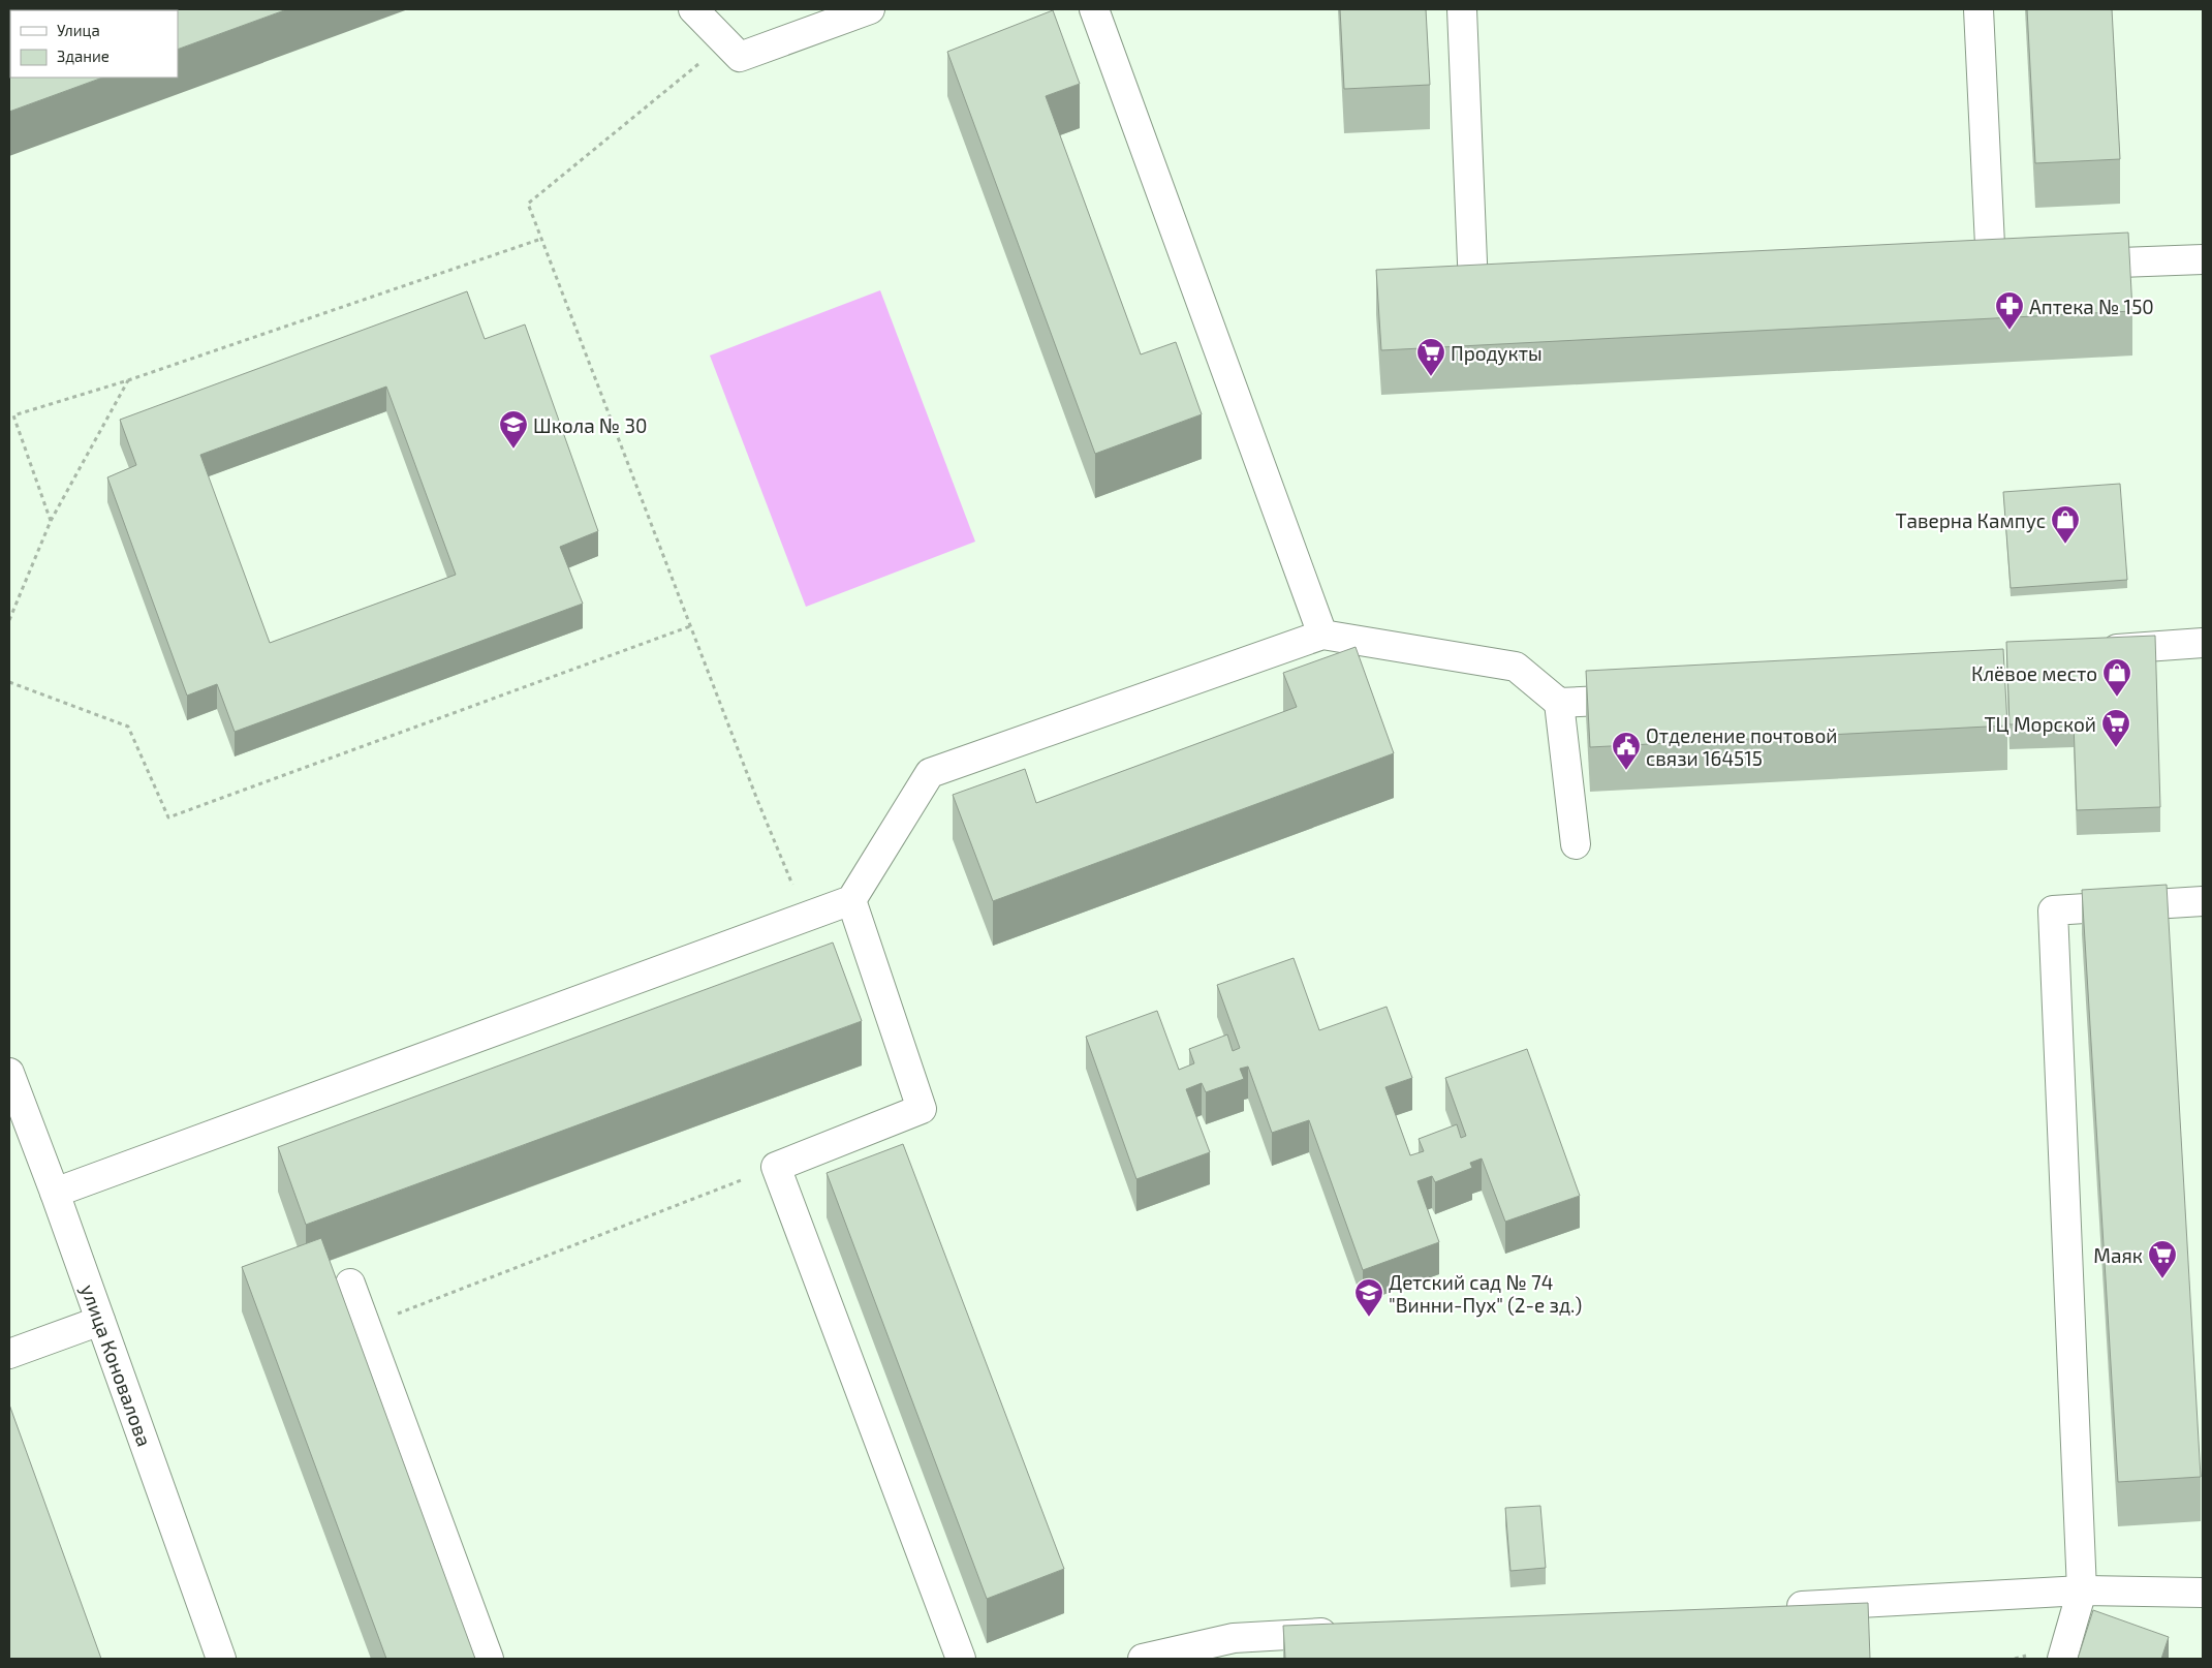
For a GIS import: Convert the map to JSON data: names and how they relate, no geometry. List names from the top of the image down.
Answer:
{
  "streets": {
    "street": ["улица Коновалова"]
  },
  "places": {
    "pharmacy": ["Аптека № 150"],
    "supermarket": ["Продукты", "ТЦ Морской", "Маяк"],
    "school or university": ["Школа № 30", "Детский сад № 74 \"Винни-Пух\" (2-е зд.)"],
    "shop": ["Таверна Кампус", "Клёвое место"],
    "public building": ["Отделение почтовой связи 164515"]
  },
  "legend": ["Улица", "Здание"]
}
